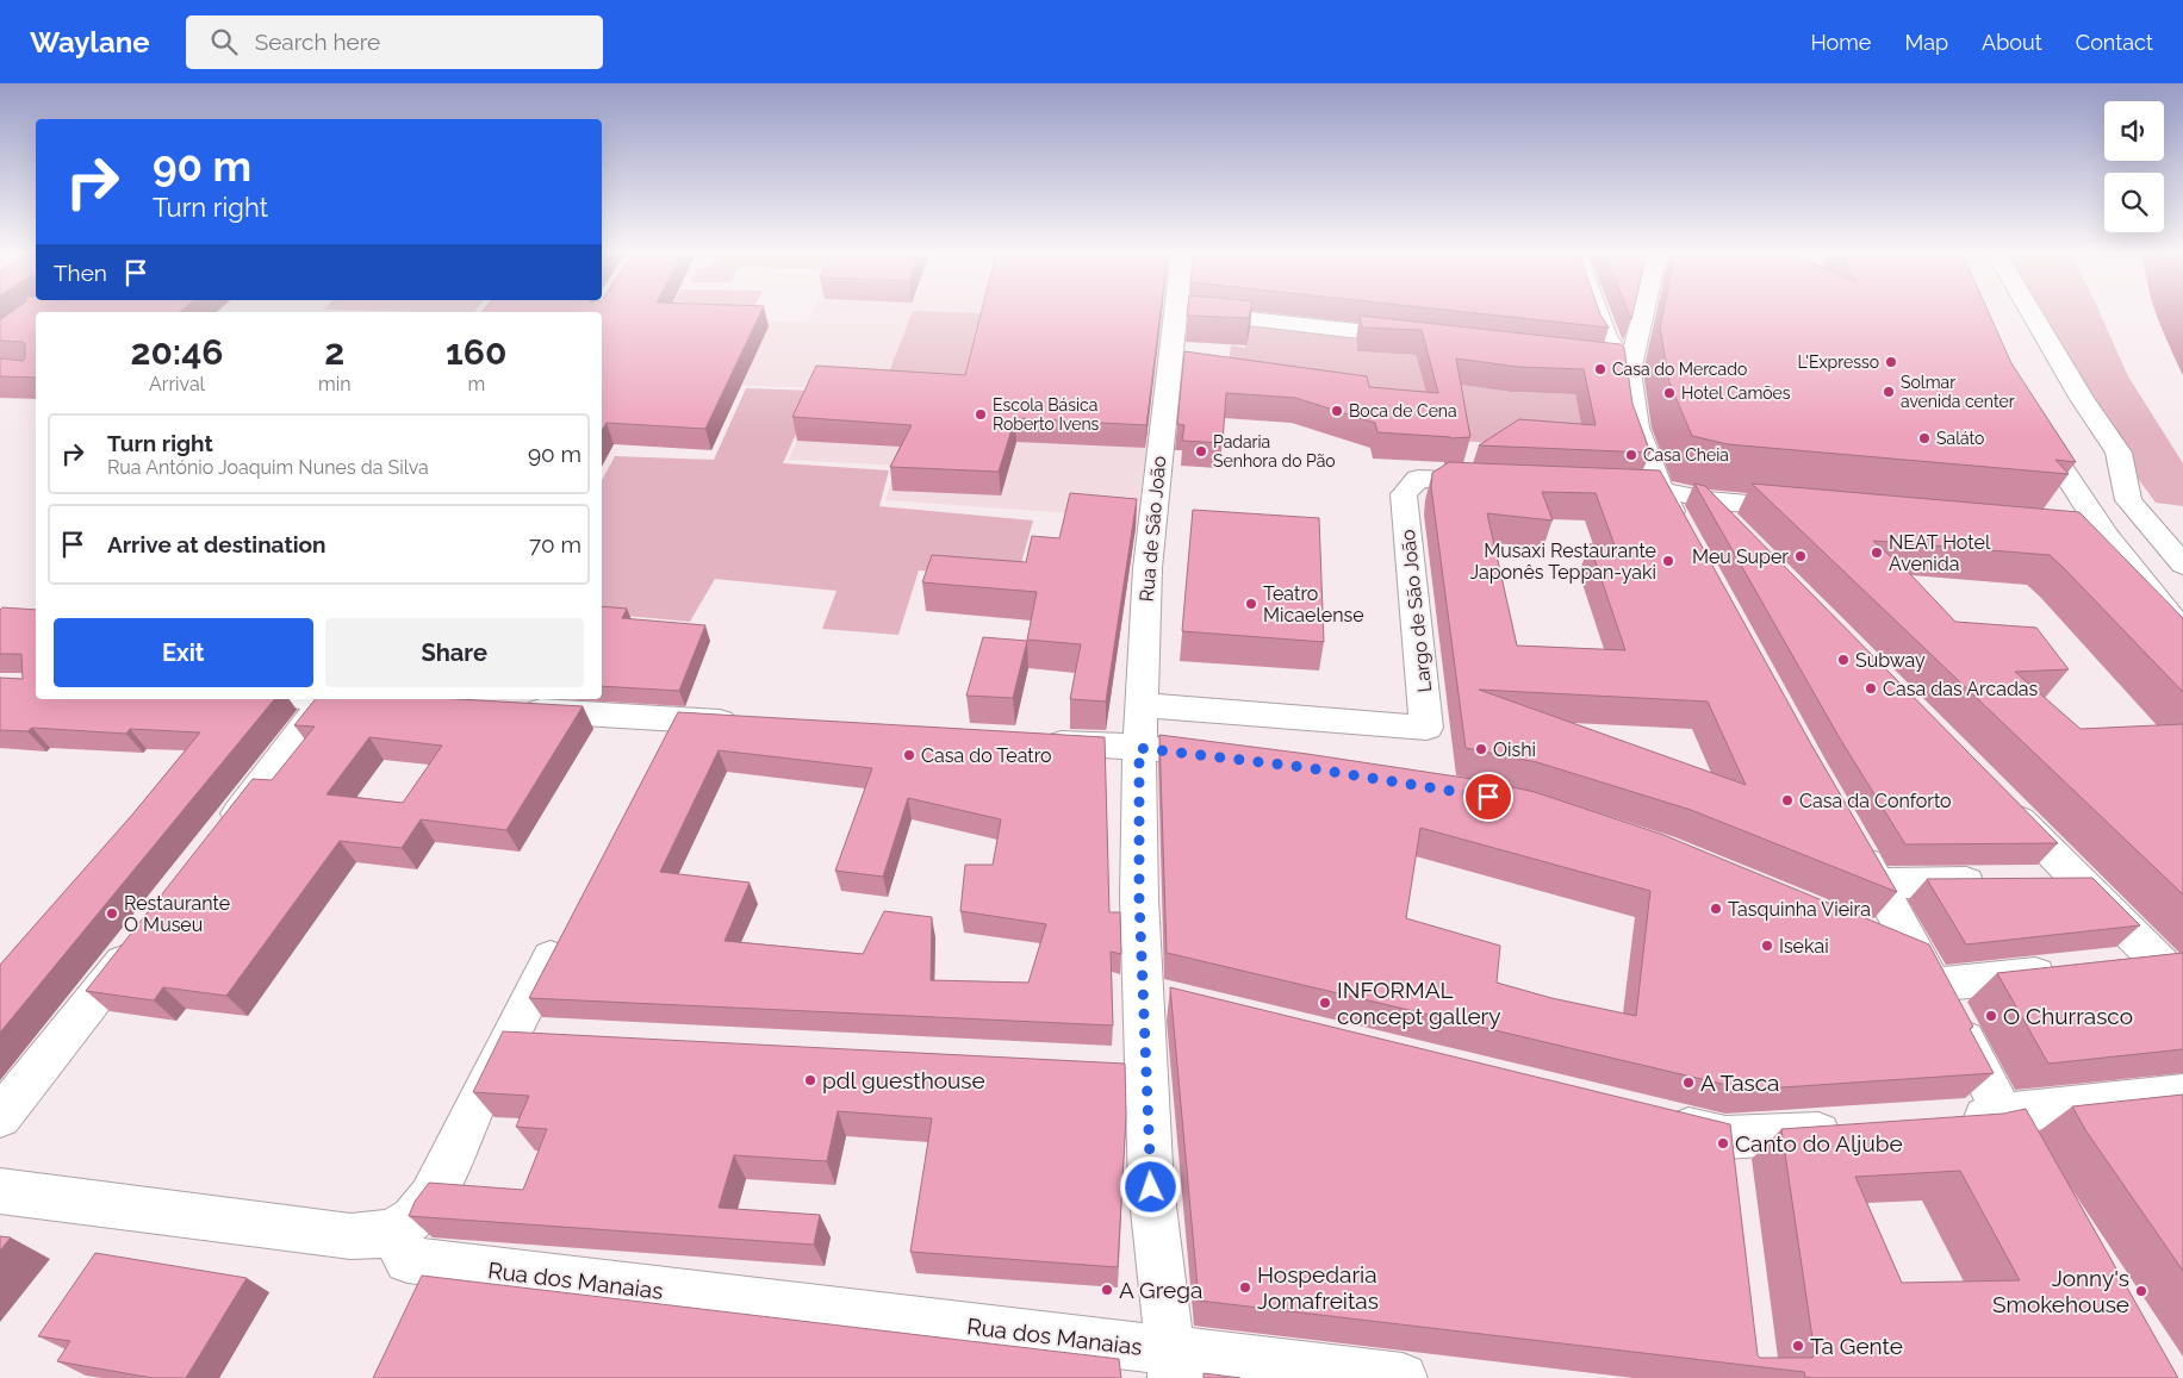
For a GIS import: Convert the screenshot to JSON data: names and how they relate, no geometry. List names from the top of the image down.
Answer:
{
  "streets": {
    "street": ["Rua de São João", "Largo de São João", "Rua dos Manaias"]
  },
  "crossings": [
    ["Rua de São João", "Largo de São João"],
    ["Rua de São João", "Rua dos Manaias"]
  ],
  "places": [
    "L'Expresso",
    "Casa do Mercado",
    "Solmar avenida center",
    "Hotel Camões",
    "Boca de Cena",
    "Escola Básica Roberto Ivens",
    "Saláto",
    "Padaria Senhora do Pão",
    "Casa Cheia",
    "NEAT Hotel Avenida",
    "Meu Super",
    "Musaxi Restaurante Japonês Teppan-yaki",
    "Teatro Micaelense",
    "Subway",
    "Casa das Arcadas",
    "Oishi",
    "Casa do Teatro",
    "Casa da Conforto",
    "Tasquinha Vieira",
    "Restaurante O Museu",
    "Isekai",
    "INFORMAL concept gallery",
    "O Churrasco",
    "pdl guesthouse",
    "A Tasca",
    "Canto do Aljube",
    "Hospedaria Jomafreitas",
    "A Grega",
    "Jonny's Smokehouse",
    "Ta Gente"
  ],
  "page": {
    "header": "Waylane",
    "search": "Search here",
    "nav": [
      "Home",
      "Map",
      "About",
      "Contact"
    ],
    "turn": ["90 m", "Turn right"],
    "then": "Then",
    "eta": [
      "20:46",
      "Arrival",
      "2",
      "min",
      "160",
      "m"
    ],
    "list": [
      {
        "name": "Turn right",
        "note": "Rua António Joaquim Nunes da Silva",
        "value": "90 m"
      },
      {
        "name": "Arrive at destination",
        "value": "70 m"
      }
    ],
    "buttons": ["Exit", "Share"]
  }
}
